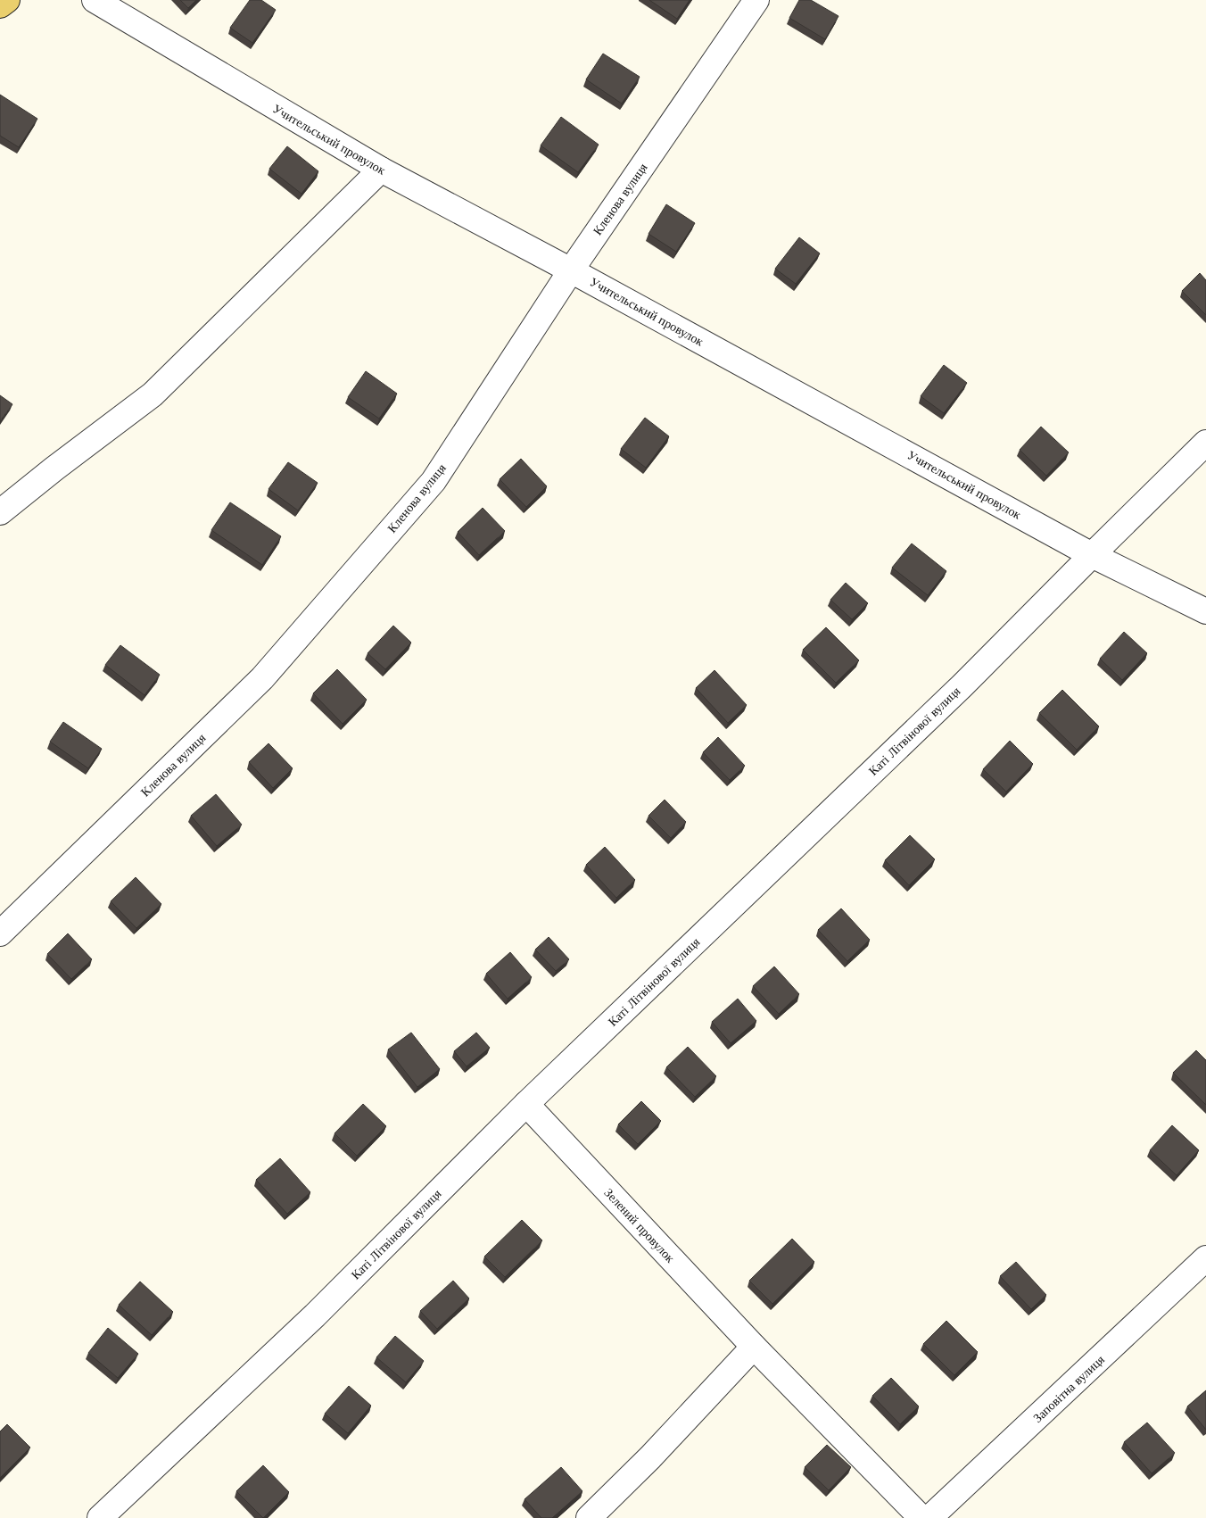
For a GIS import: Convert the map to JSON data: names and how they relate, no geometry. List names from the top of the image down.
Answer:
{
  "streets": {
    "street": [
      "Учительський провулок",
      "Кленова вулиця",
      "Каті Літвінової вулиця",
      "Зелений провулок",
      "Заповітна вулиця"
    ]
  },
  "crossings": [
    ["Учительський провулок", "Кленова вулиця"],
    ["Учительський провулок", "Каті Літвінової вулиця"],
    ["Каті Літвінової вулиця", "Зелений провулок"]
  ]
}
